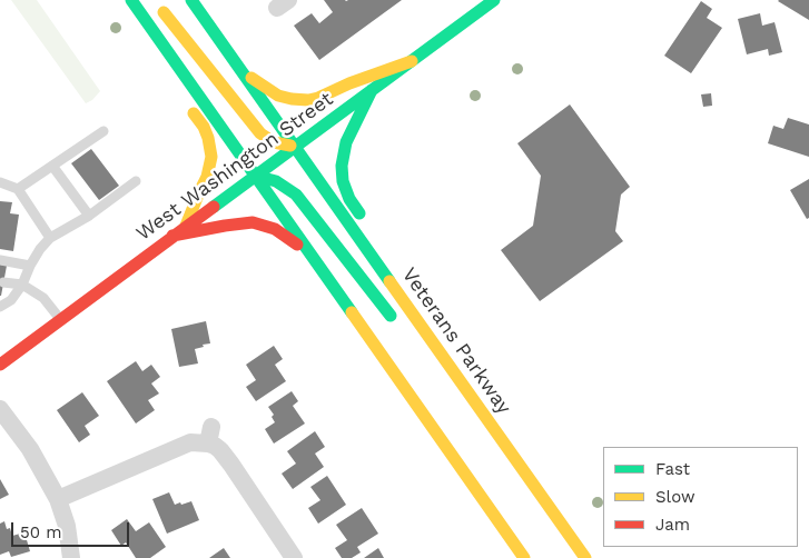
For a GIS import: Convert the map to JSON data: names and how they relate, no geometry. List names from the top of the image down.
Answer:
{
  "streets": {
    "main road": ["West Washington Street", "Veterans Parkway"]
  },
  "crossings": [
    ["West Washington Street", "Veterans Parkway"]
  ],
  "legend": ["Fast", "Slow", "Jam"],
  "scale_bar": "50 m"
}
